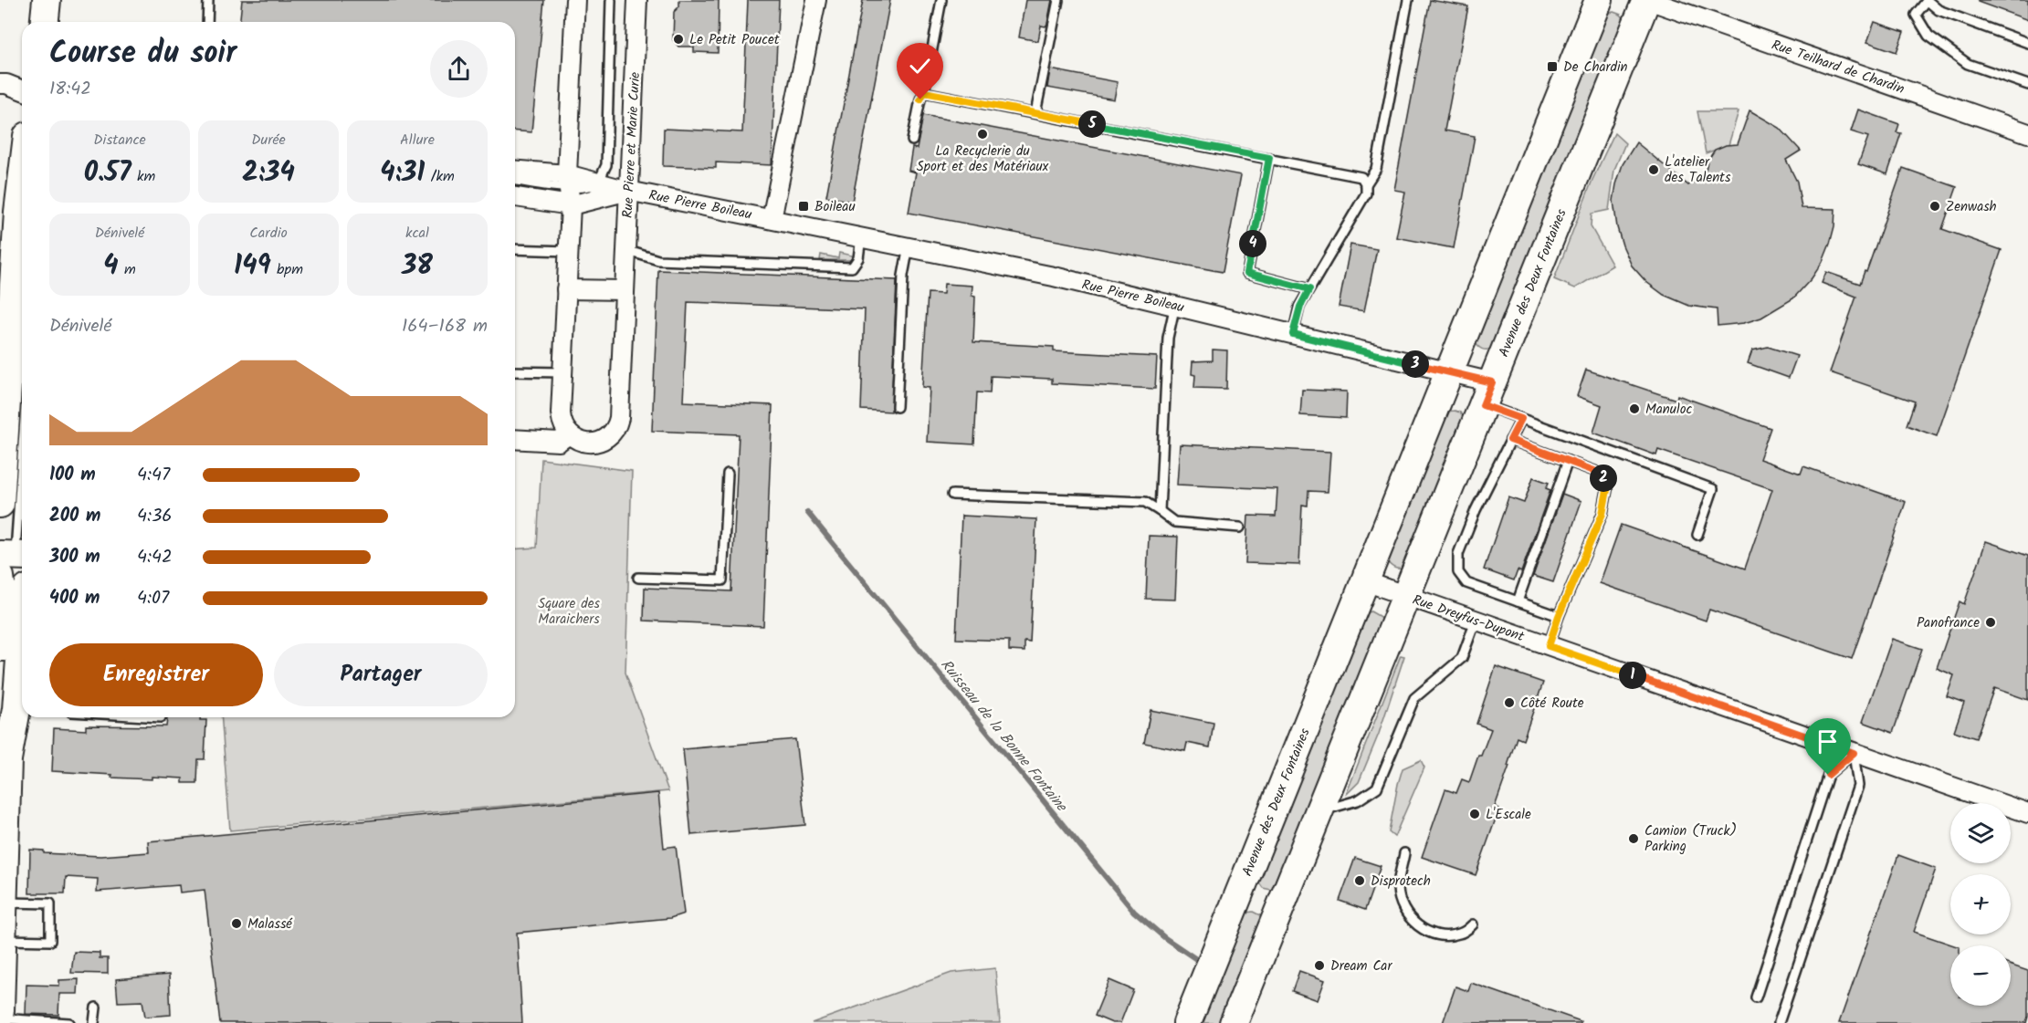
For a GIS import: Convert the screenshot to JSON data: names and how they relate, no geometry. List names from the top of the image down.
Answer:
{
  "streets": {
    "main road": ["Avenue des Deux Fontaines"],
    "street": [
      "Rue Teilhard de Chardin",
      "Rue Pierre et Marie Curie",
      "Rue Pierre Boileau",
      "Rue Dreyfus-Dupont"
    ]
  },
  "crossings": [
    ["Rue Teilhard de Chardin", "Avenue des Deux Fontaines"],
    ["Rue Pierre et Marie Curie", "Rue Pierre Boileau"],
    ["Rue Pierre Boileau", "Avenue des Deux Fontaines"],
    ["Avenue des Deux Fontaines", "Rue Dreyfus-Dupont"]
  ],
  "water": ["Ruisseau de la Bonne Fontaine"],
  "parks": ["Square des Maraichers"],
  "places": {
    "other": [
      "Le Petit Poucet",
      "La Recyclerie du Sport et des Matériaux",
      "L'atelier des Talents",
      "Zenwash",
      "Manuloc",
      "Panofrance",
      "Côté Route",
      "L'Escale",
      "Camion (Truck) Parking",
      "Disprotech",
      "Malassé",
      "Dream Car"
    ],
    "transit": ["De Chardin", "Boileau"]
  },
  "page": {
    "heading": ["Course du soir", "18:42"],
    "pins": [
      "5",
      "4",
      "3",
      "2",
      "1"
    ],
    "stats": [
      ["Distance", "0.57 km"],
      ["Durée", "2:34"],
      ["Allure", "4:31 /km"],
      ["Dénivelé", "4 m"],
      ["Cardio", "149 bpm"],
      ["kcal", "38"]
    ],
    "chart": ["Dénivelé", "164–168 m"],
    "list": [
      {
        "name": "100 m",
        "note": "4:47"
      },
      {
        "name": "200 m",
        "note": "4:36"
      },
      {
        "name": "300 m",
        "note": "4:42"
      },
      {
        "name": "400 m",
        "note": "4:07"
      }
    ],
    "buttons": ["Enregistrer", "Partager"],
    "map_buttons": ["+", "−"]
  }
}
